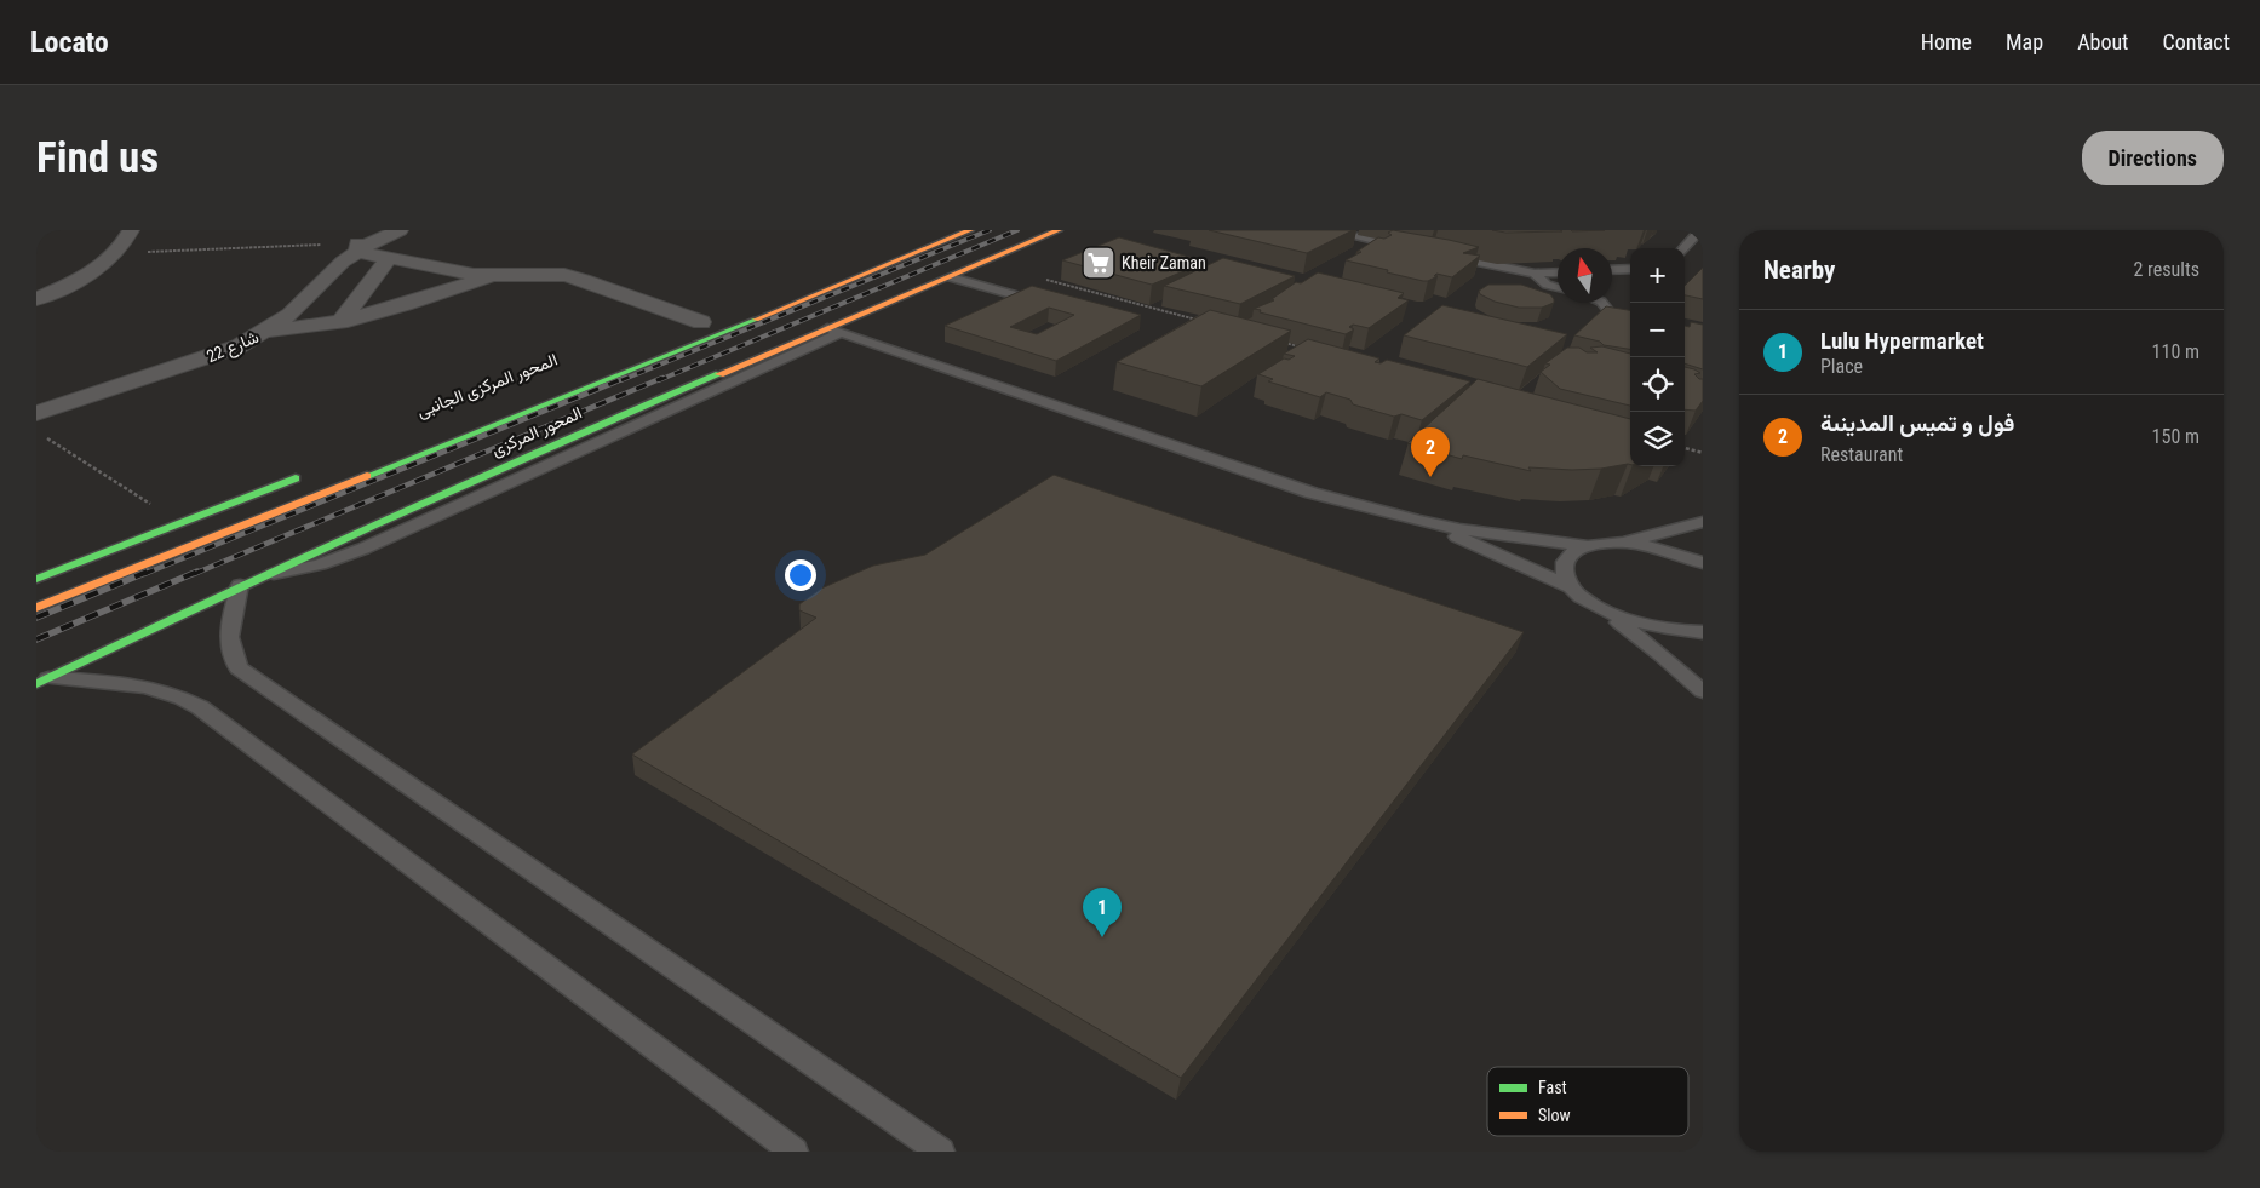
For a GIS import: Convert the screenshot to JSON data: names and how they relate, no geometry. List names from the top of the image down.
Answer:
{
  "streets": {
    "main road": ["المحور المركزى"],
    "street": ["شارع 22"]
  },
  "places": {
    "supermarket": ["Kheir Zaman"]
  },
  "legend": ["Fast", "Slow"],
  "north": "top",
  "page": {
    "header": "Locato",
    "nav": [
      "Home",
      "Map",
      "About",
      "Contact"
    ],
    "buttons": "Directions",
    "title": "Find us",
    "heading": ["Nearby", "2 results"],
    "map_buttons": ["+", "−"],
    "list": [
      {
        "mark": "1",
        "name": "Lulu Hypermarket",
        "note": "Place",
        "value": "110 m"
      },
      {
        "mark": "2",
        "name": "فول و تميس المدينىة",
        "note": "Restaurant",
        "value": "150 m"
      }
    ],
    "pins": ["2", "1"]
  }
}
